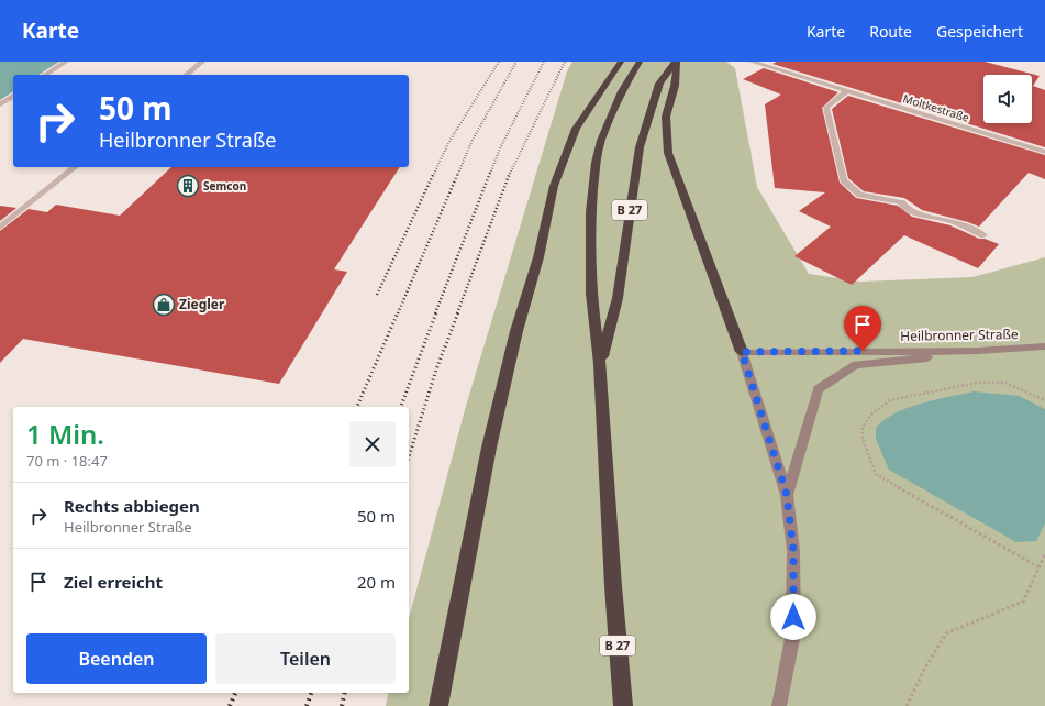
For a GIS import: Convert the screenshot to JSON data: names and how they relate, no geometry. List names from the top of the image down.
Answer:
{
  "streets": {
    "highway": ["B 27"],
    "main road": ["Heilbronner Straße"],
    "street": ["Moltkestraße"]
  },
  "places": {
    "building": ["Semcon"],
    "shop": ["Ziegler"]
  },
  "page": {
    "header": "Karte",
    "nav": ["Karte", "Route", "Gespeichert"],
    "turn": ["50 m", "Heilbronner Straße"],
    "heading": ["1 Min.", "70 m · 18:47"],
    "list": [
      {
        "name": "Rechts abbiegen",
        "note": "Heilbronner Straße",
        "value": "50 m"
      },
      {
        "name": "Ziel erreicht",
        "value": "20 m"
      }
    ],
    "buttons": ["Beenden", "Teilen"]
  }
}
